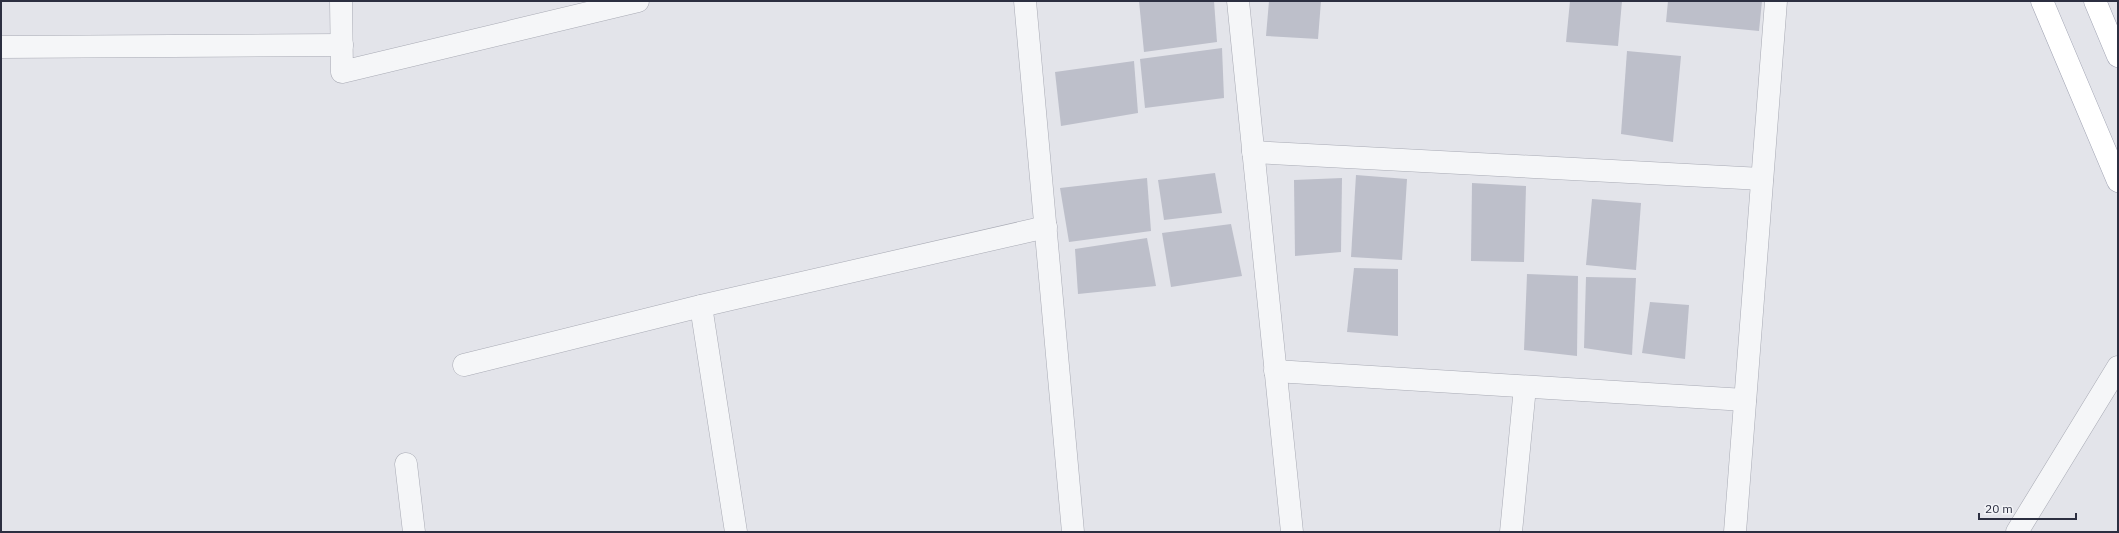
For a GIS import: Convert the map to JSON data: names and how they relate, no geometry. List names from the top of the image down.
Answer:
{
  "scale_bar": "20 m"
}
